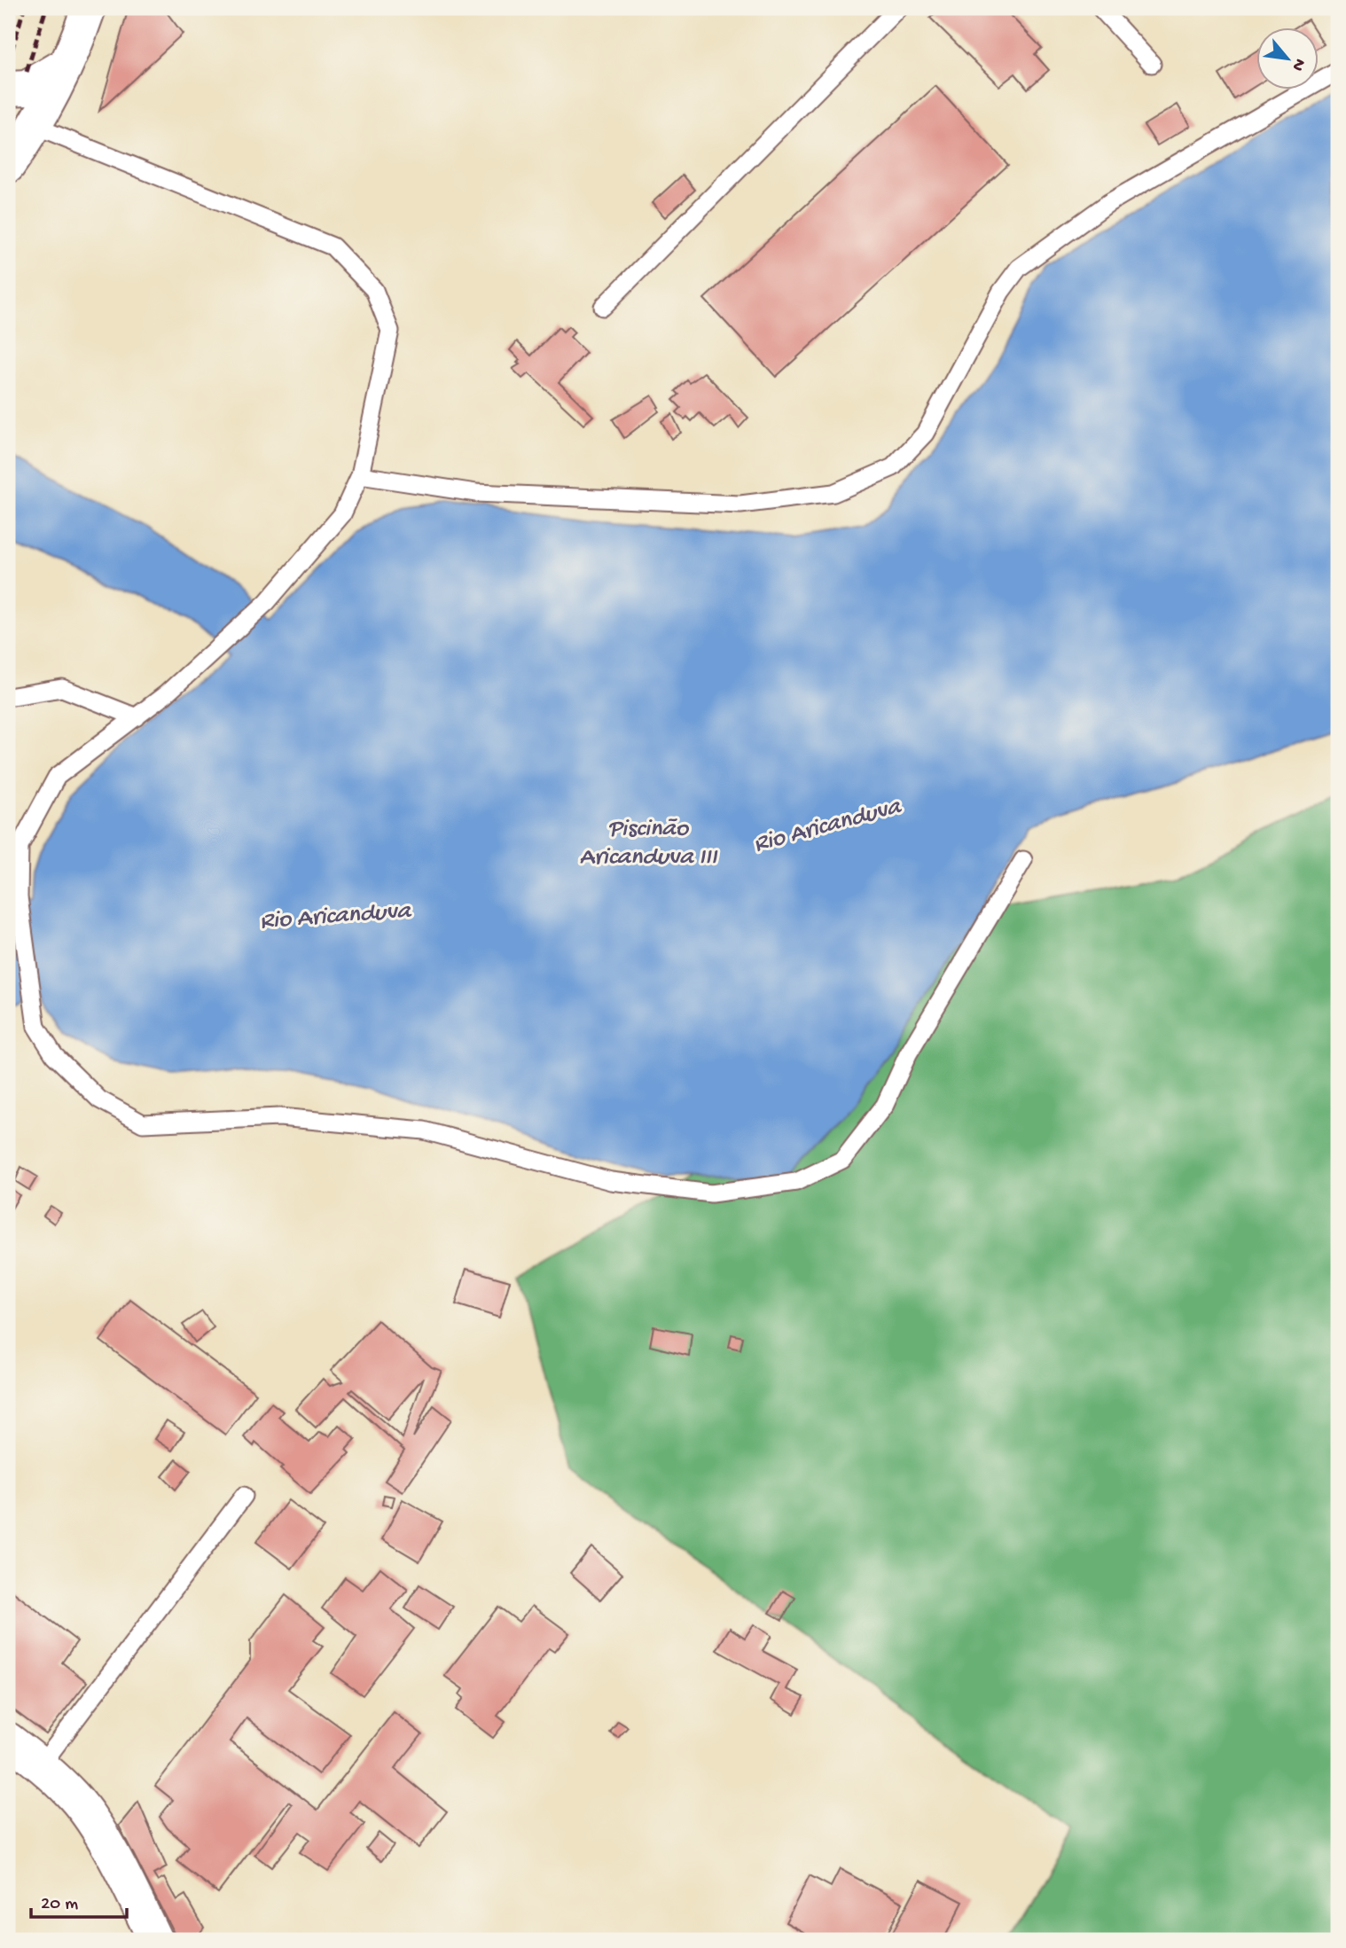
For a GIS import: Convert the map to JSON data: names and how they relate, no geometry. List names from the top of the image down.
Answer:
{
  "water": ["Rio Aricanduva", "Piscinão Aricanduva III"],
  "scale_bar": "20 m",
  "north": "bottom right"
}
